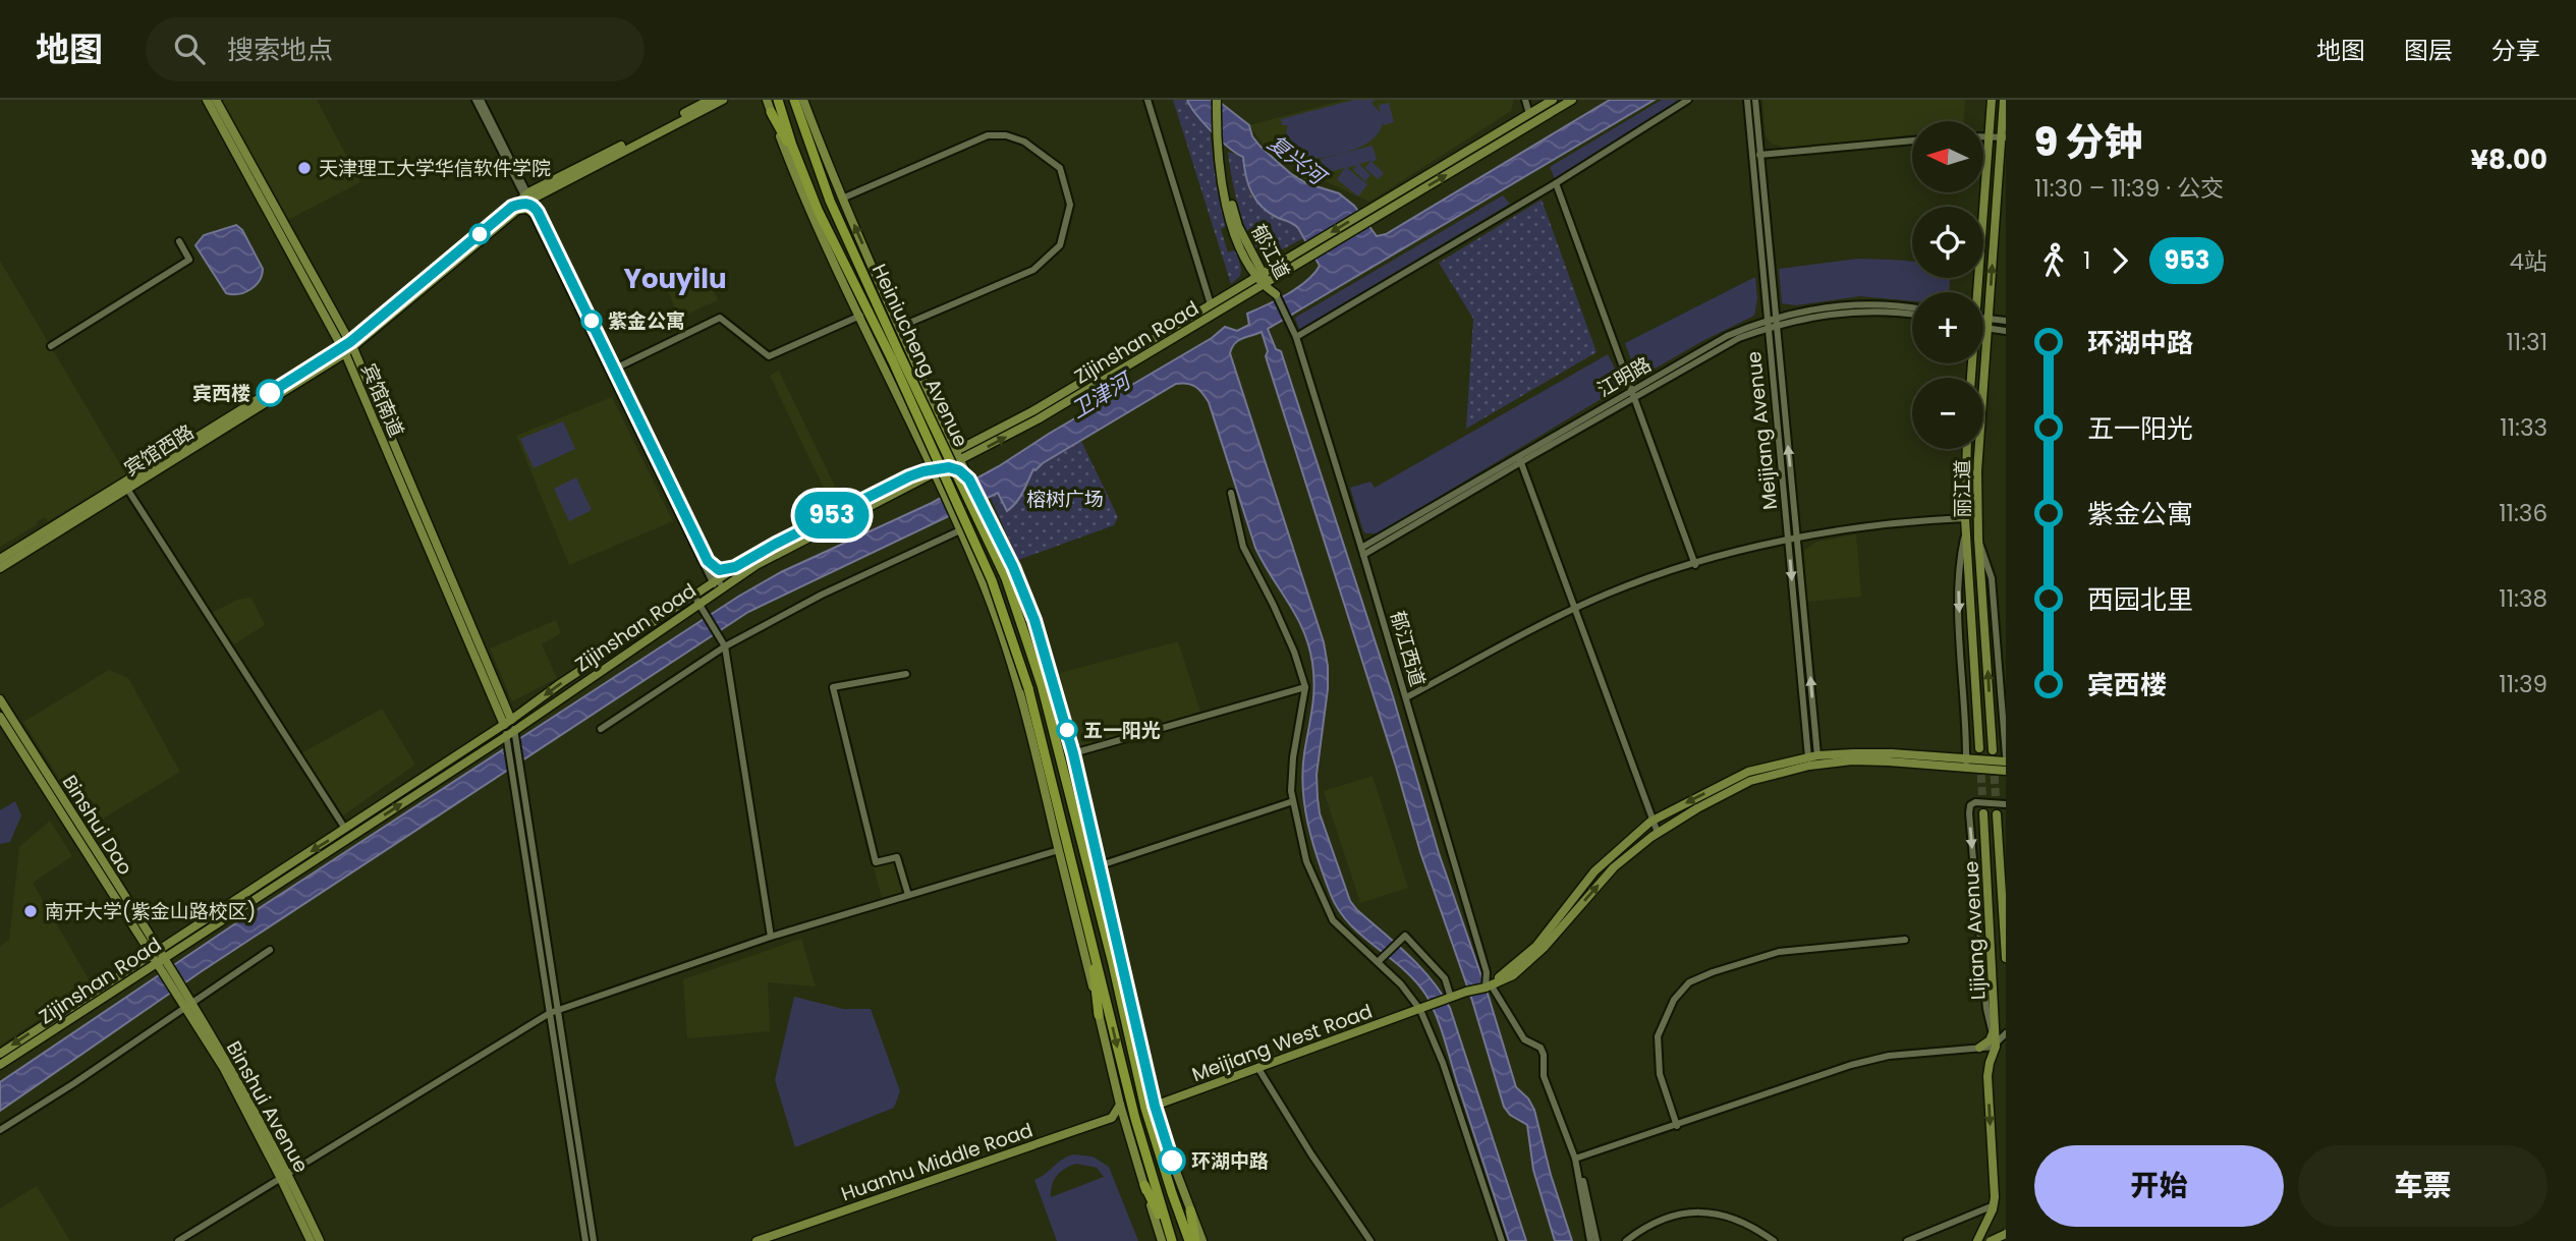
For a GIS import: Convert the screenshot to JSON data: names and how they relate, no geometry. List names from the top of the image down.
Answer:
{
  "streets": {
    "highway": ["Heiniucheng Avenue"],
    "main road": [
      "郁江道",
      "Zijinshan Road",
      "宾馆南道",
      "宾馆西路",
      "丽江道",
      "Binshui Dao",
      "Lijiang Avenue",
      "Meijiang West Road",
      "Binshui Avenue",
      "Huanhu Middle Road"
    ],
    "street": ["江明路", "Meijiang Avenue", "郁江西道"]
  },
  "crossings": [
    ["郁江道", "Zijinshan Road"],
    ["郁江道", "郁江西道"],
    ["Zijinshan Road", "Heiniucheng Avenue"],
    ["Zijinshan Road", "宾馆南道"],
    ["Zijinshan Road", "Binshui Dao"],
    ["江明路", "Meijiang Avenue"],
    ["江明路", "郁江西道"],
    ["宾馆南道", "宾馆西路"],
    ["郁江西道", "Meijiang West Road"],
    ["Binshui Dao", "Binshui Avenue"]
  ],
  "districts": ["Youyilu"],
  "water": ["复兴河", "卫津河"],
  "parks": ["榕树广场"],
  "places": [
    "天津理工大学华信软件学院",
    "紫金公寓",
    "宾西楼",
    "五一阳光",
    "南开大学(紫金山路校区)",
    "环湖中路"
  ],
  "lines": ["bus line 953"],
  "north": "left",
  "page": {
    "header": "地图",
    "search": "搜索地点",
    "nav": ["地图", "图层", "分享"],
    "on_map": "953",
    "heading": ["9 分钟", "11:30 – 11:39 · 公交", "¥8.00"],
    "map_buttons": ["+", "−"],
    "legs": ["1", "953", "4站"],
    "list": [
      {
        "name": "环湖中路",
        "value": "11:31"
      },
      {
        "name": "五一阳光",
        "value": "11:33"
      },
      {
        "name": "紫金公寓",
        "value": "11:36"
      },
      {
        "name": "西园北里",
        "value": "11:38"
      },
      {
        "name": "宾西楼",
        "value": "11:39"
      }
    ],
    "buttons": ["开始", "车票"]
  }
}
